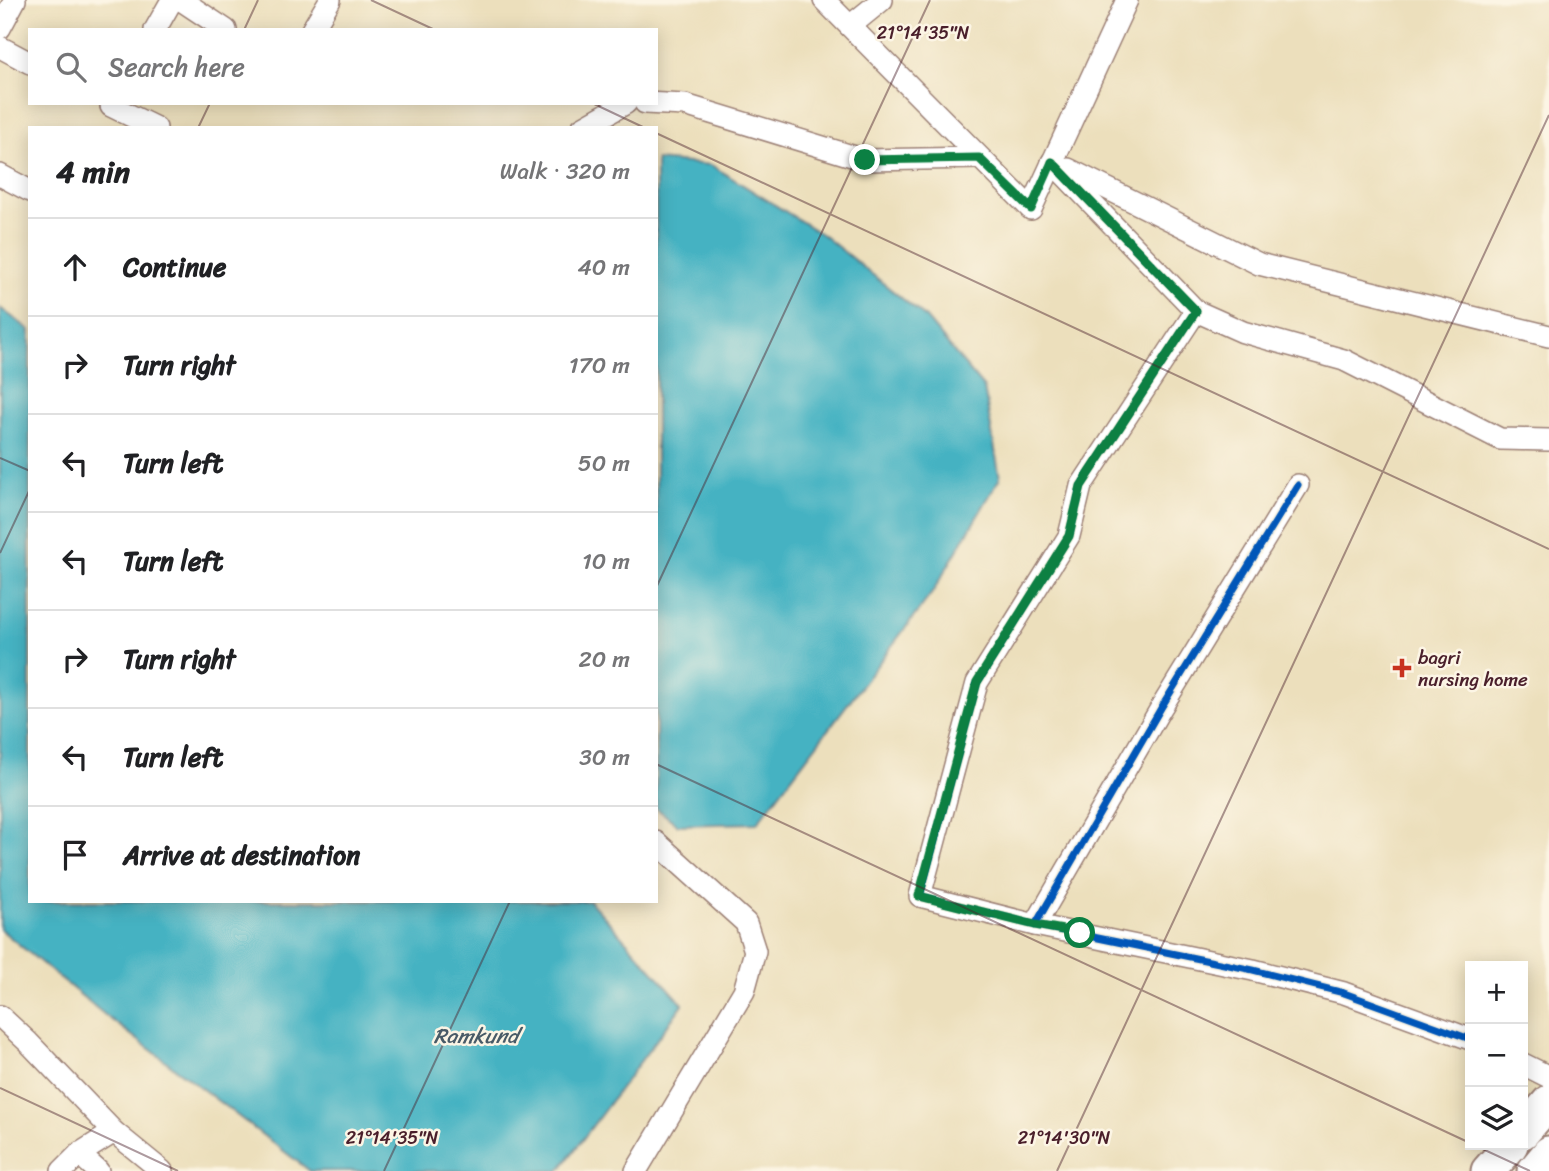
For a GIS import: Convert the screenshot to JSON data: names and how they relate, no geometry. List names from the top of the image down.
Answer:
{
  "water": ["Ramkund"],
  "places": {
    "health": ["bagri nursing home"]
  },
  "page": {
    "search": "Search here",
    "heading": ["4 min", "Walk · 320 m"],
    "list": [
      ["Continue", "40 m"],
      ["Turn right", "170 m"],
      ["Turn left", "50 m"],
      ["Turn left", "10 m"],
      ["Turn right", "20 m"],
      ["Turn left", "30 m"],
      "Arrive at destination"
    ],
    "map_buttons": ["+", "−"]
  },
  "coordinates": ["21°14'35\"N", "21°14'30\"N"]
}
